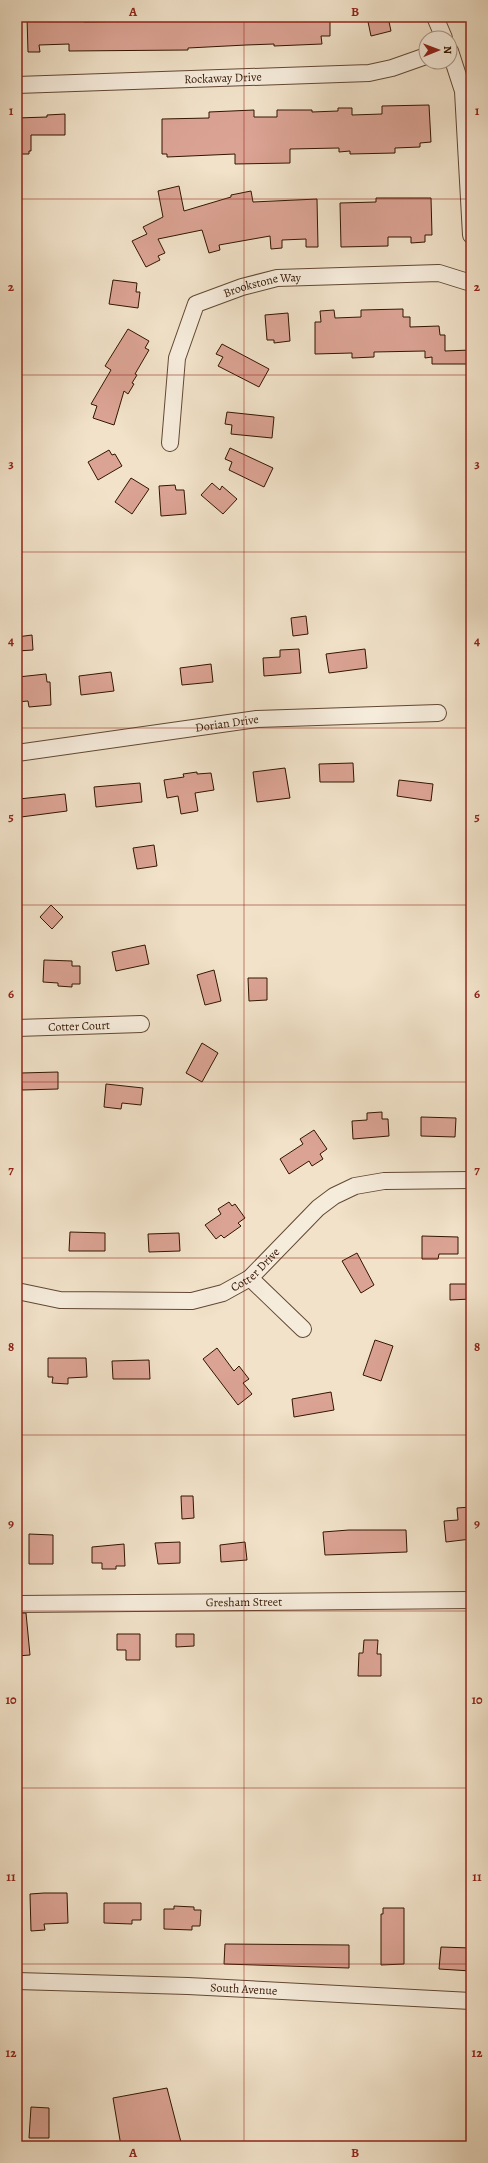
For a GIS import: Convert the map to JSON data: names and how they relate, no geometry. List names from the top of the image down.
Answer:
{
  "streets": {
    "street": [
      "Rockaway Drive",
      "Brookstone Way",
      "Dorian Drive",
      "Cotter Court",
      "Cotter Drive",
      "Gresham Street",
      "South Avenue"
    ]
  },
  "north": "right",
  "grid": {
    "columns": ["A", "B"],
    "rows": [
      "1",
      "2",
      "3",
      "4",
      "5",
      "6",
      "7",
      "8",
      "9",
      "10",
      "11",
      "12"
    ]
  }
}
